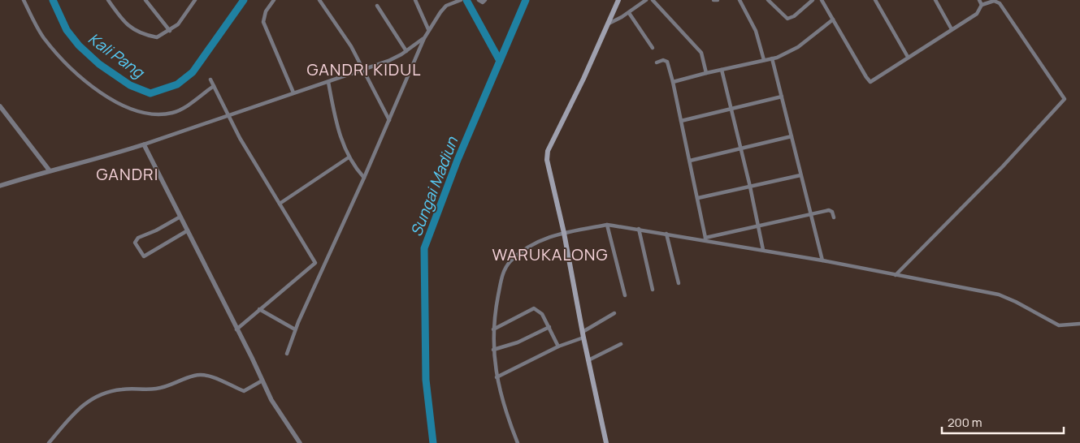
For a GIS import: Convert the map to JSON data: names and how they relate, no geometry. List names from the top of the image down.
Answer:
{
  "districts": ["GANDRI KIDUL", "GANDRI", "WARUKALONG"],
  "water": ["Kali Pang", "Sungai Madiun"],
  "scale_bar": "200 m"
}
